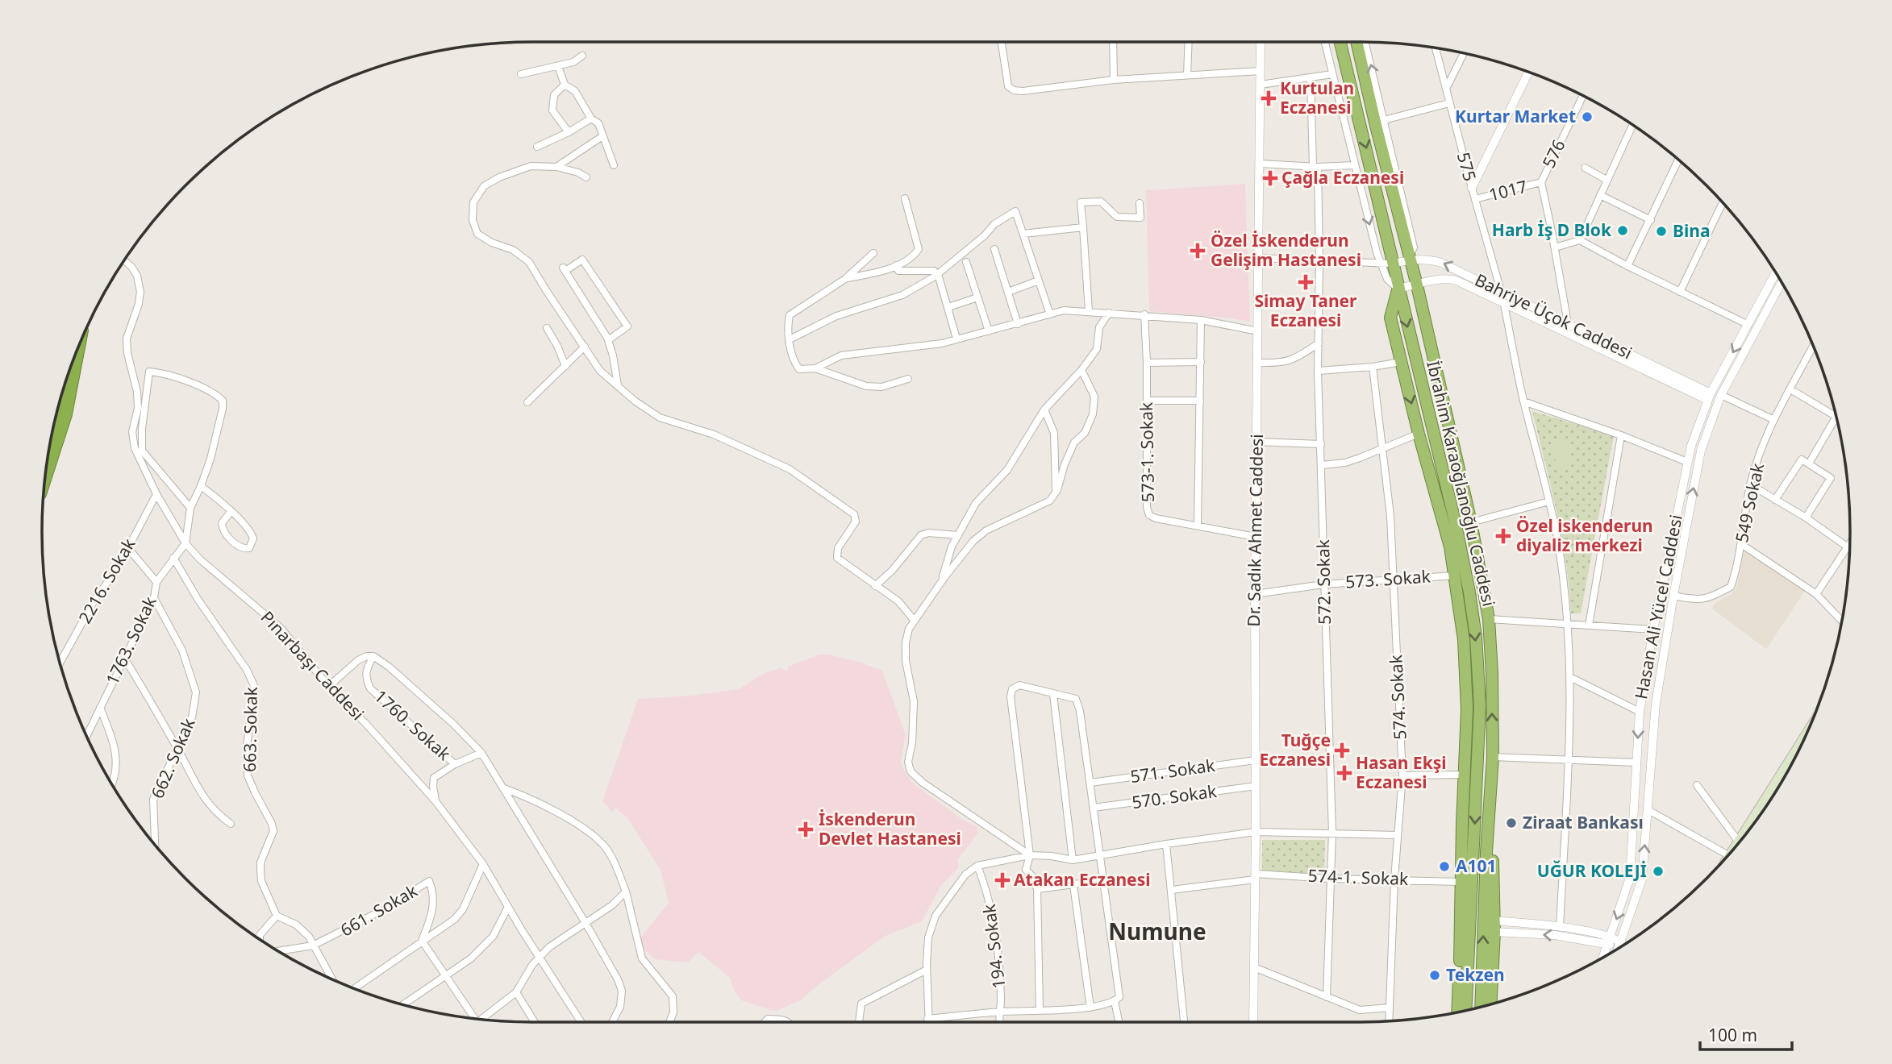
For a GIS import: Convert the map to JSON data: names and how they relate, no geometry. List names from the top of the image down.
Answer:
{
  "streets": {
    "highway": ["İbrahim Karaoğlanoğlu Caddesi"],
    "street": [
      "576",
      "575",
      "1017",
      "Bahriye Üçok Caddesi",
      "573-1. Sokak",
      "549 Sokak",
      "Dr. Sadık Ahmet Caddesi",
      "573. Sokak",
      "2216. Sokak",
      "572. Sokak",
      "Hasan Ali Yücel Caddesi",
      "1763. Sokak",
      "Pınarbaşı Caddesi",
      "574. Sokak",
      "1760. Sokak",
      "663. Sokak",
      "662. Sokak",
      "571. Sokak",
      "570. Sokak",
      "574-1. Sokak",
      "661. Sokak",
      "194. Sokak"
    ]
  },
  "crossings": [
    ["576", "1017"],
    ["576", "Bahriye Üçok Caddesi"],
    ["575", "1017"],
    ["575", "Bahriye Üçok Caddesi"],
    ["Bahriye Üçok Caddesi", "İbrahim Karaoğlanoğlu Caddesi"],
    ["Bahriye Üçok Caddesi", "Hasan Ali Yücel Caddesi"],
    ["573-1. Sokak", "Dr. Sadık Ahmet Caddesi"],
    ["Dr. Sadık Ahmet Caddesi", "573. Sokak"],
    ["Dr. Sadık Ahmet Caddesi", "571. Sokak"],
    ["Dr. Sadık Ahmet Caddesi", "570. Sokak"],
    ["Dr. Sadık Ahmet Caddesi", "574-1. Sokak"],
    ["573. Sokak", "572. Sokak"],
    ["573. Sokak", "574. Sokak"],
    ["2216. Sokak", "Pınarbaşı Caddesi"],
    ["572. Sokak", "574-1. Sokak"],
    ["1763. Sokak", "Pınarbaşı Caddesi"],
    ["1763. Sokak", "663. Sokak"],
    ["1763. Sokak", "662. Sokak"],
    ["574. Sokak", "574-1. Sokak"]
  ],
  "districts": ["Numune"],
  "places": {
    "health": [
      "Kurtulan Eczanesi",
      "Çağla Eczanesi",
      "Özel İskenderun Gelişim Hastanesi",
      "Simay Taner Eczanesi",
      "Özel iskenderun diyaliz merkezi",
      "Tuğçe Eczanesi",
      "Hasan Ekşi Eczanesi",
      "İskenderun Devlet Hastanesi",
      "Atakan Eczanesi"
    ],
    "other": [
      "Kurtar Market",
      "Harb İş D Blok",
      "Bina",
      "Ziraat Bankası",
      "A101",
      "UĞUR KOLEJİ",
      "Tekzen"
    ]
  },
  "scale_bar": "100 m"
}
